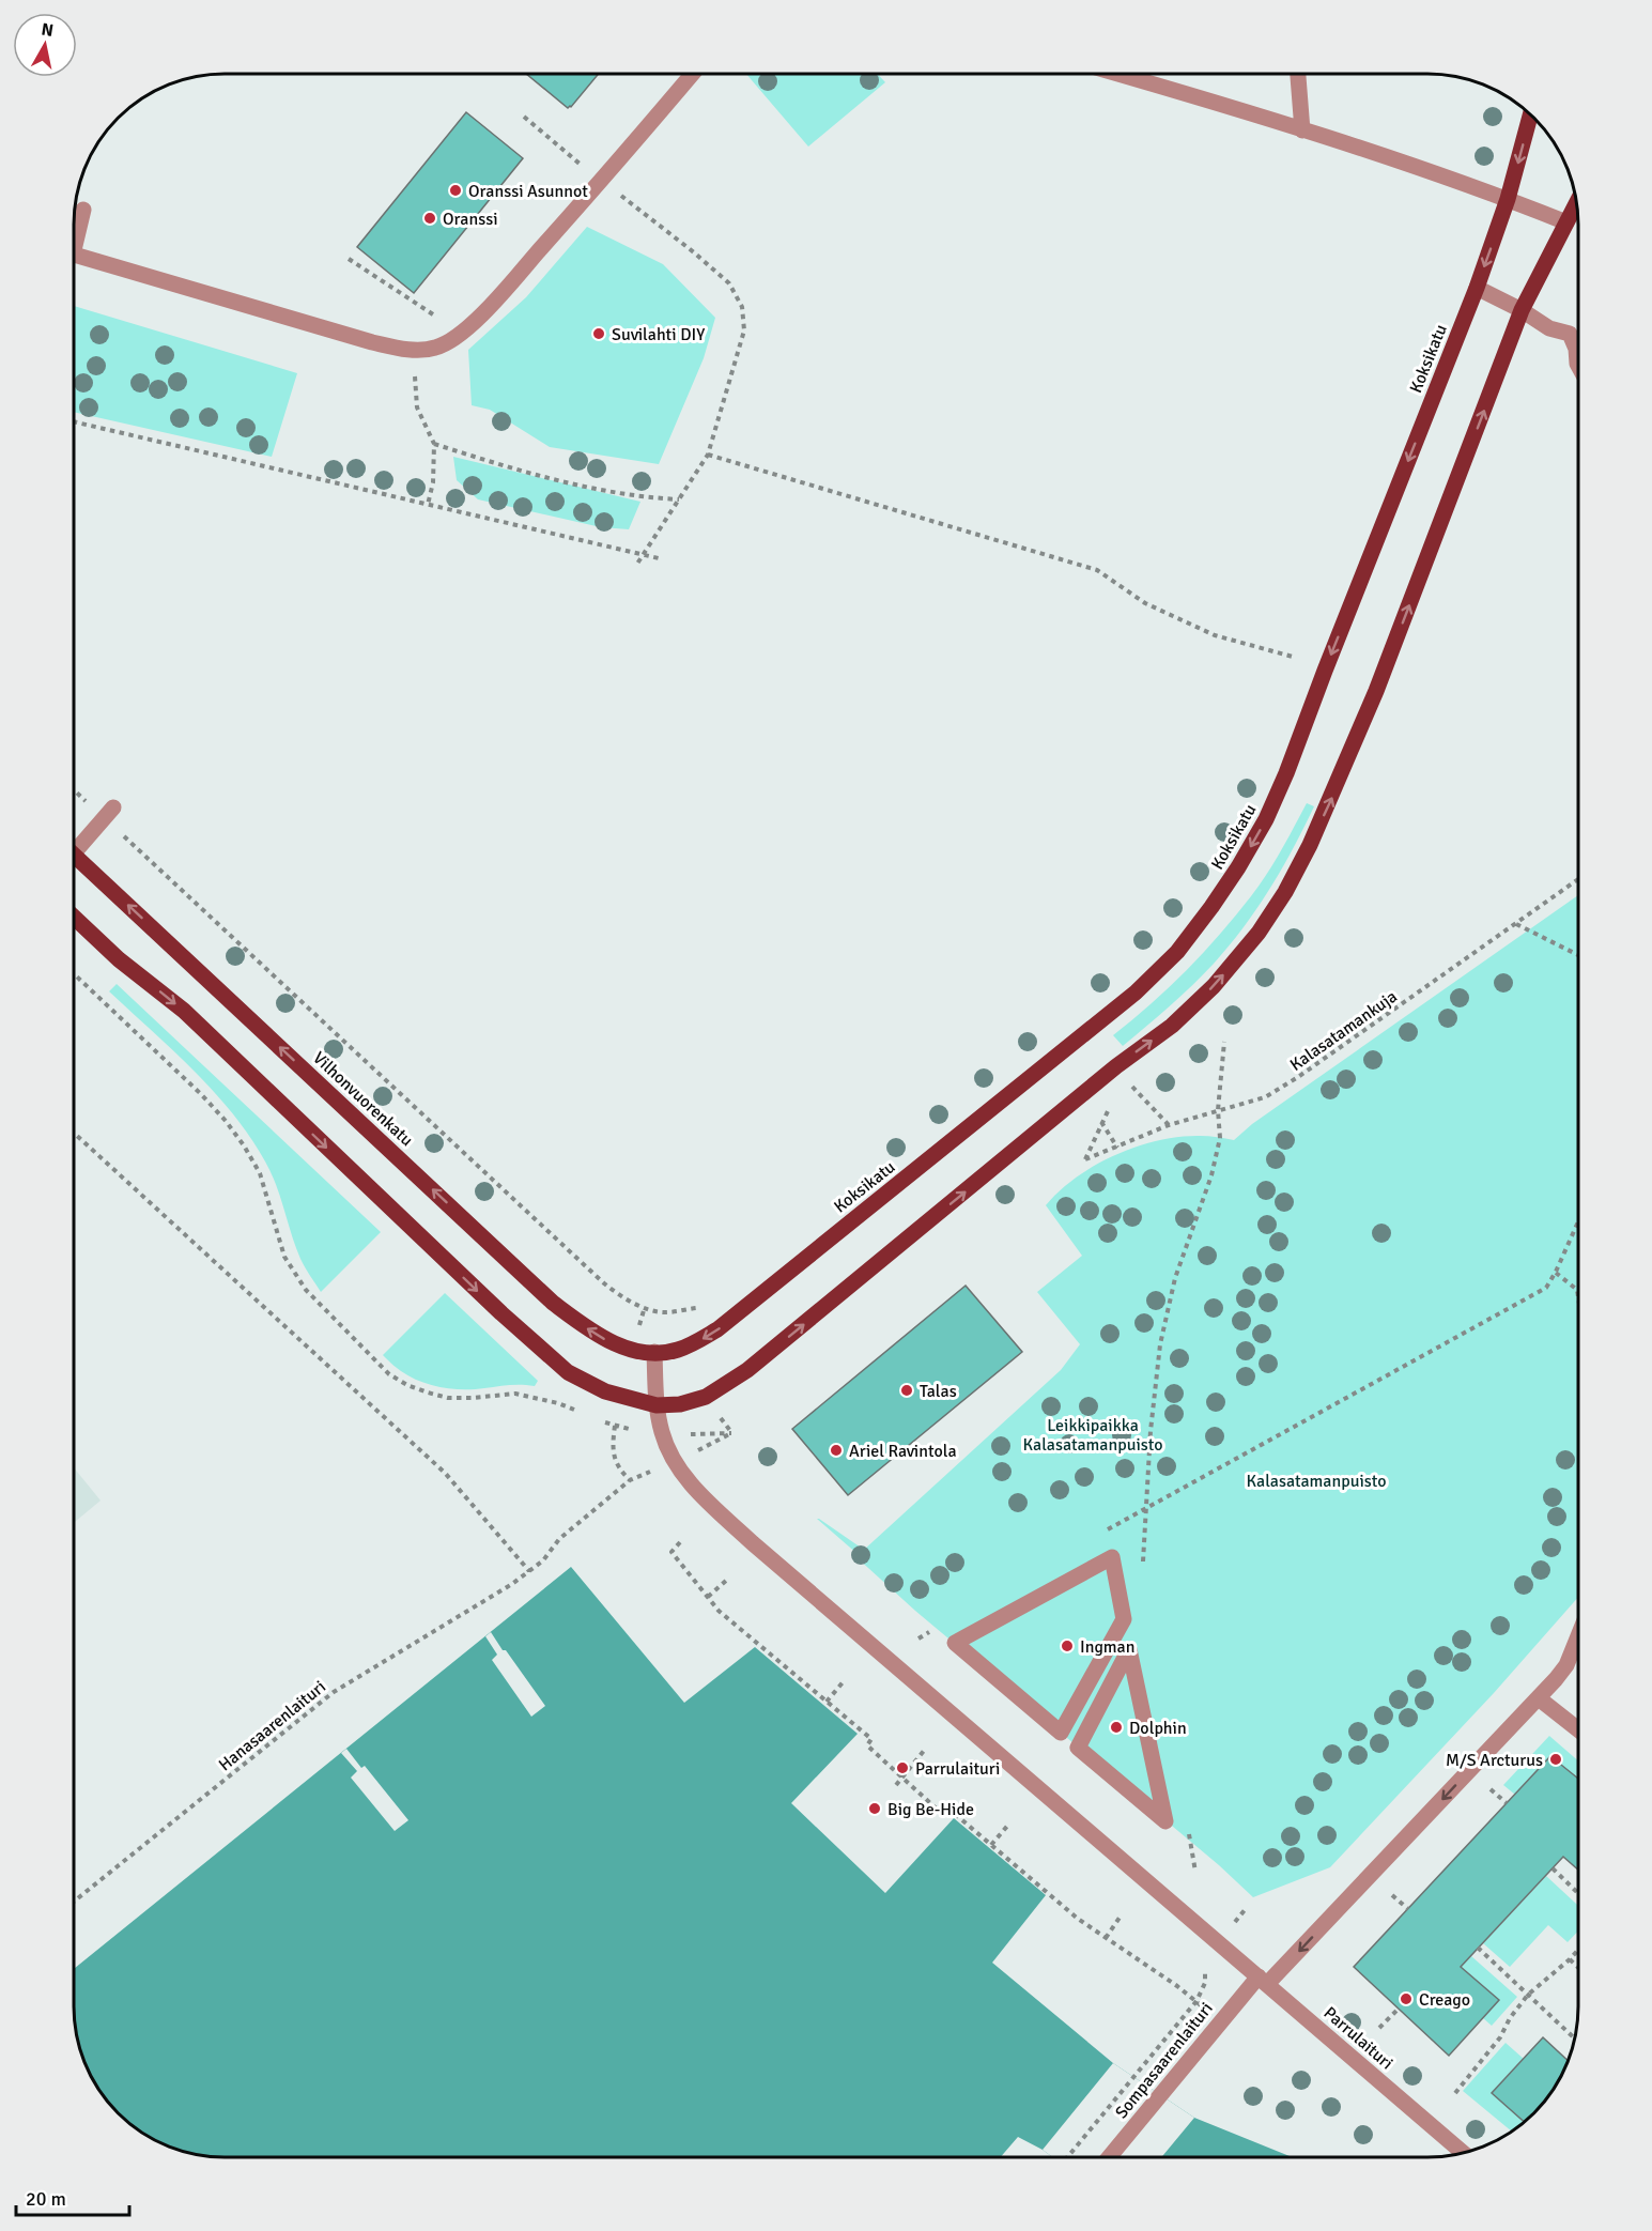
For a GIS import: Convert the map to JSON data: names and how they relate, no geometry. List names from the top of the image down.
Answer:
{
  "streets": {
    "main road": ["Koksikatu", "Vilhonvuorenkatu"],
    "street": ["Parrulaituri", "Sompasaarenlaituri"],
    "path": ["Kalasatamankuja", "Hanasaarenlaituri"]
  },
  "crossings": [
    ["Koksikatu", "Vilhonvuorenkatu"],
    ["Koksikatu", "Parrulaituri"],
    ["Vilhonvuorenkatu", "Parrulaituri"],
    ["Parrulaituri", "Sompasaarenlaituri"]
  ],
  "one_way": ["Sompasaarenlaituri"],
  "parks": ["Leikkipaikka Kalasatamanpuisto", "Kalasatamanpuisto"],
  "places": [
    "Oranssi Asunnot",
    "Oranssi",
    "Suvilahti DIY",
    "Talas",
    "Ariel Ravintola",
    "Ingman",
    "Dolphin",
    "M/S Arcturus",
    "Parrulaituri",
    "Big Be-Hide",
    "Creago"
  ],
  "scale_bar": "20 m",
  "north": "top"
}
